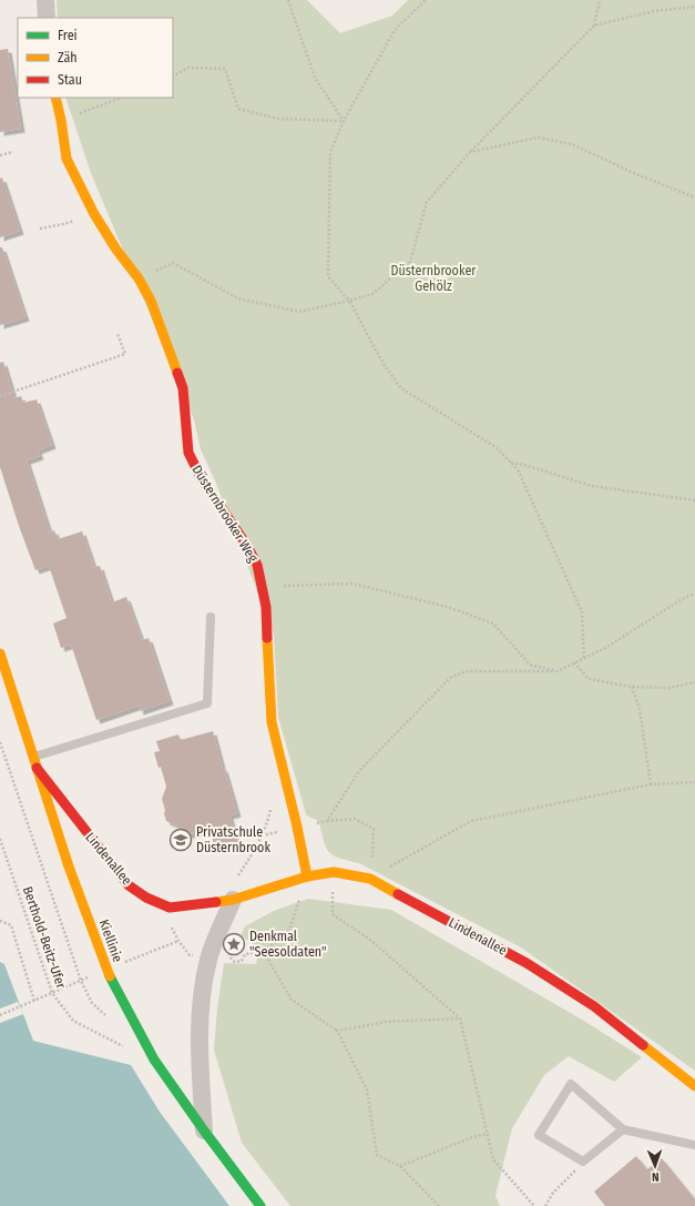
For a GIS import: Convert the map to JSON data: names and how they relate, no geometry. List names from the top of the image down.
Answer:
{
  "streets": {
    "street": ["Düsternbrooker Weg", "Lindenallee", "Kiellinie"],
    "path": ["Berthold-Beitz-Ufer"]
  },
  "crossings": [
    ["Düsternbrooker Weg", "Lindenallee"],
    ["Lindenallee", "Kiellinie"]
  ],
  "parks": ["Düsternbrooker Gehölz"],
  "places": {
    "school or university": ["Privatschule Düsternbrook"],
    "place": ["Denkmal \"Seesoldaten\""]
  },
  "legend": ["Frei", "Zäh", "Stau"],
  "north": "bottom"
}
